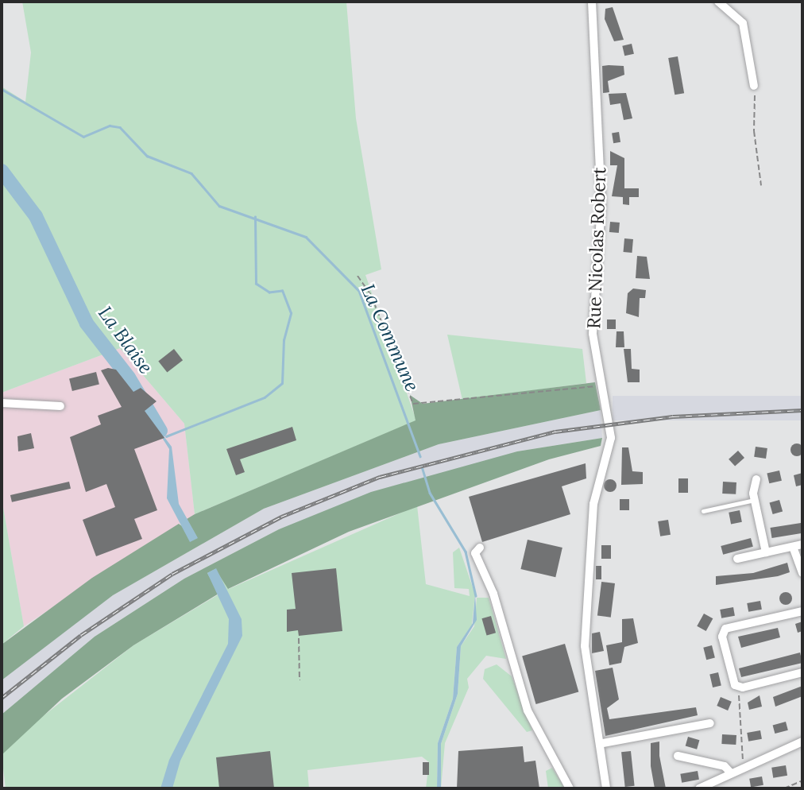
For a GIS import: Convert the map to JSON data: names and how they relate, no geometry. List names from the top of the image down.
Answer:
{
  "streets": {
    "street": ["Rue Nicolas Robert"]
  },
  "water": ["La Commune", "La Blaise"]
}
